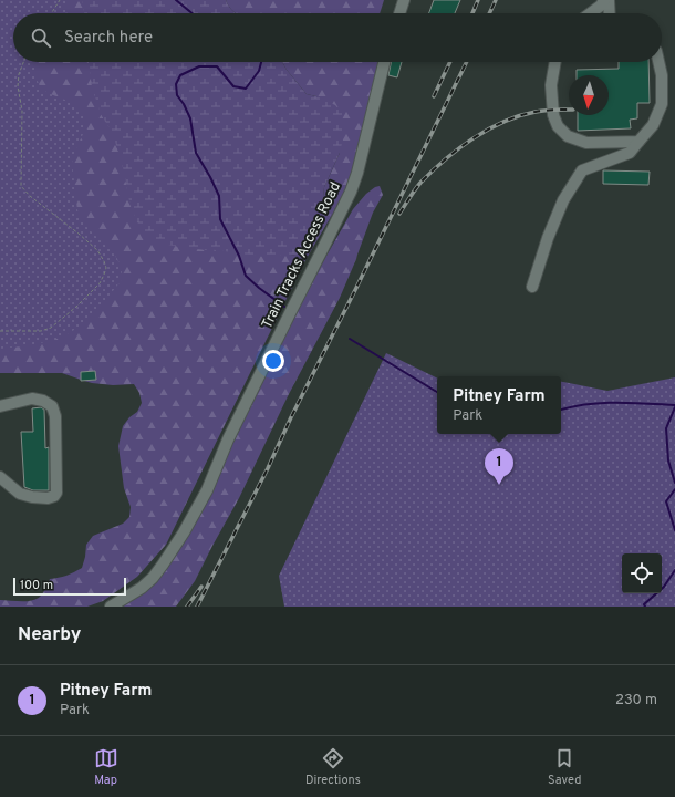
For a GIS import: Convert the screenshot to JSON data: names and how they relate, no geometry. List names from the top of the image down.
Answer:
{
  "streets": {
    "street": ["Train Tracks Access Road"]
  },
  "scale_bar": "100 m",
  "north": "bottom",
  "page": {
    "search": "Search here",
    "popup": ["Pitney Farm", "Park"],
    "pins": "1",
    "scale": "100 m",
    "heading": "Nearby",
    "list": [
      {
        "mark": "1",
        "name": "Pitney Farm",
        "note": "Park",
        "value": "230 m"
      }
    ],
    "nav": ["Map", "Directions", "Saved"]
  }
}
